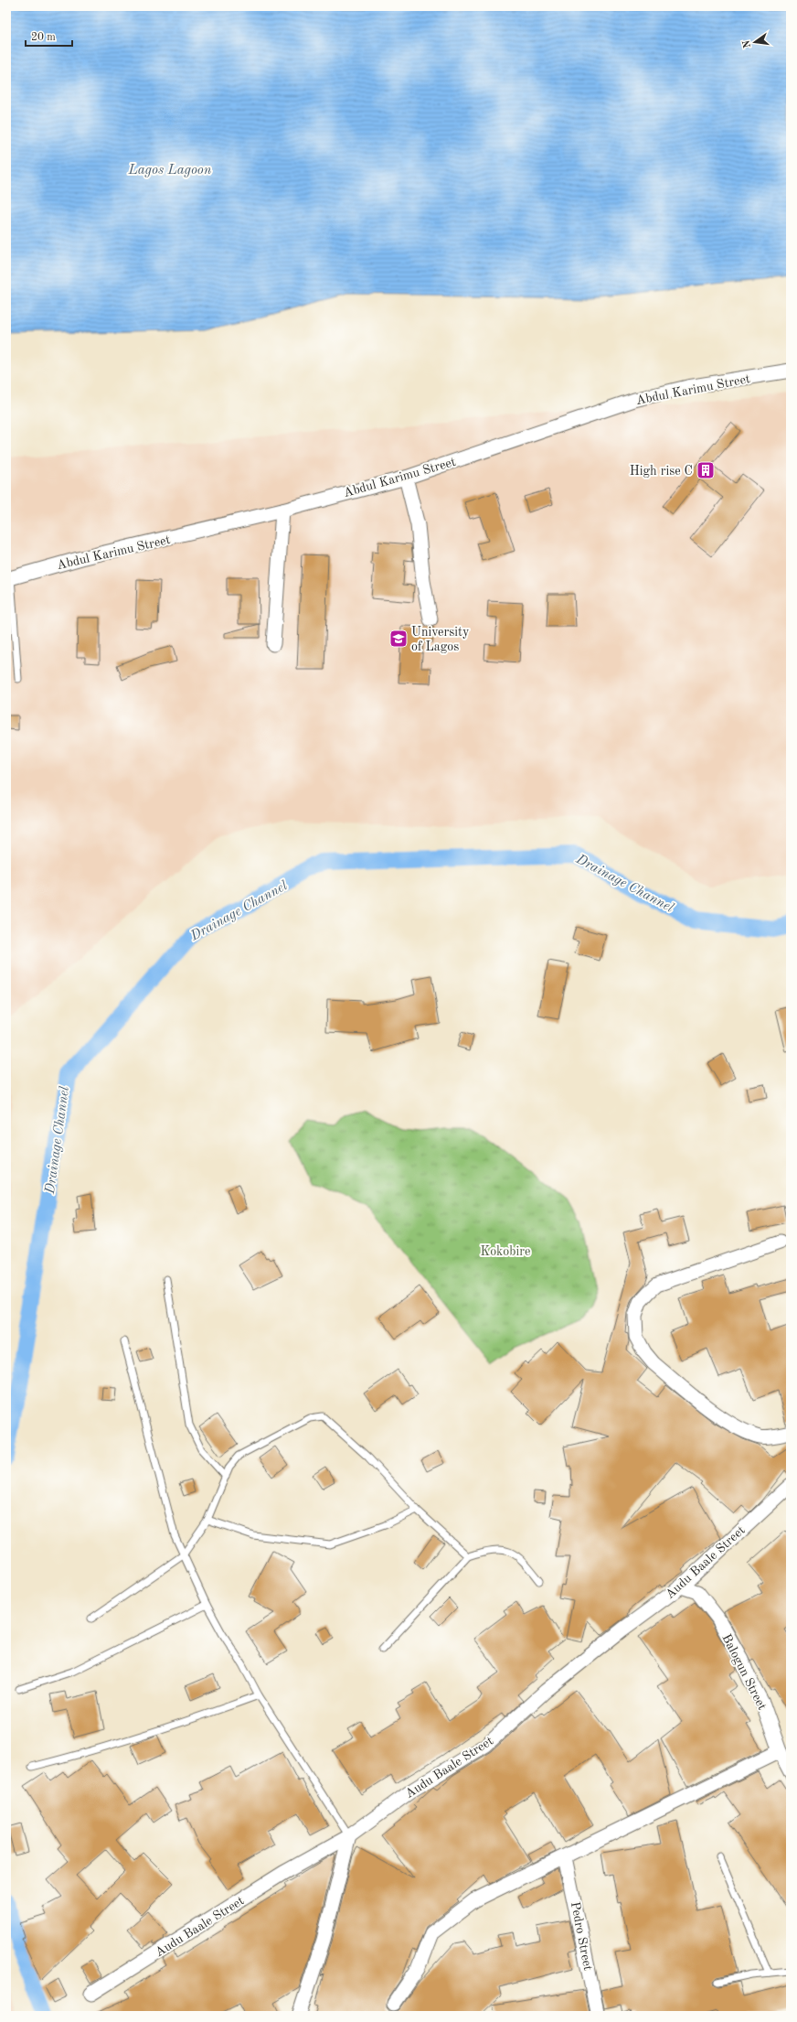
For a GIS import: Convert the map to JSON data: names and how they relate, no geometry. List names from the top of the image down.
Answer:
{
  "streets": {
    "street": [
      "Abdul Karimu Street",
      "Audu Baale Street",
      "Balogun Street",
      "Pedro Street"
    ]
  },
  "crossings": [
    ["Audu Baale Street", "Balogun Street"]
  ],
  "water": ["Lagos Lagoon", "Drainage Channel"],
  "parks": ["Kokobire"],
  "places": {
    "building": ["High rise C"],
    "school or university": ["University of Lagos"]
  },
  "scale_bar": "20 m",
  "north": "left"
}
